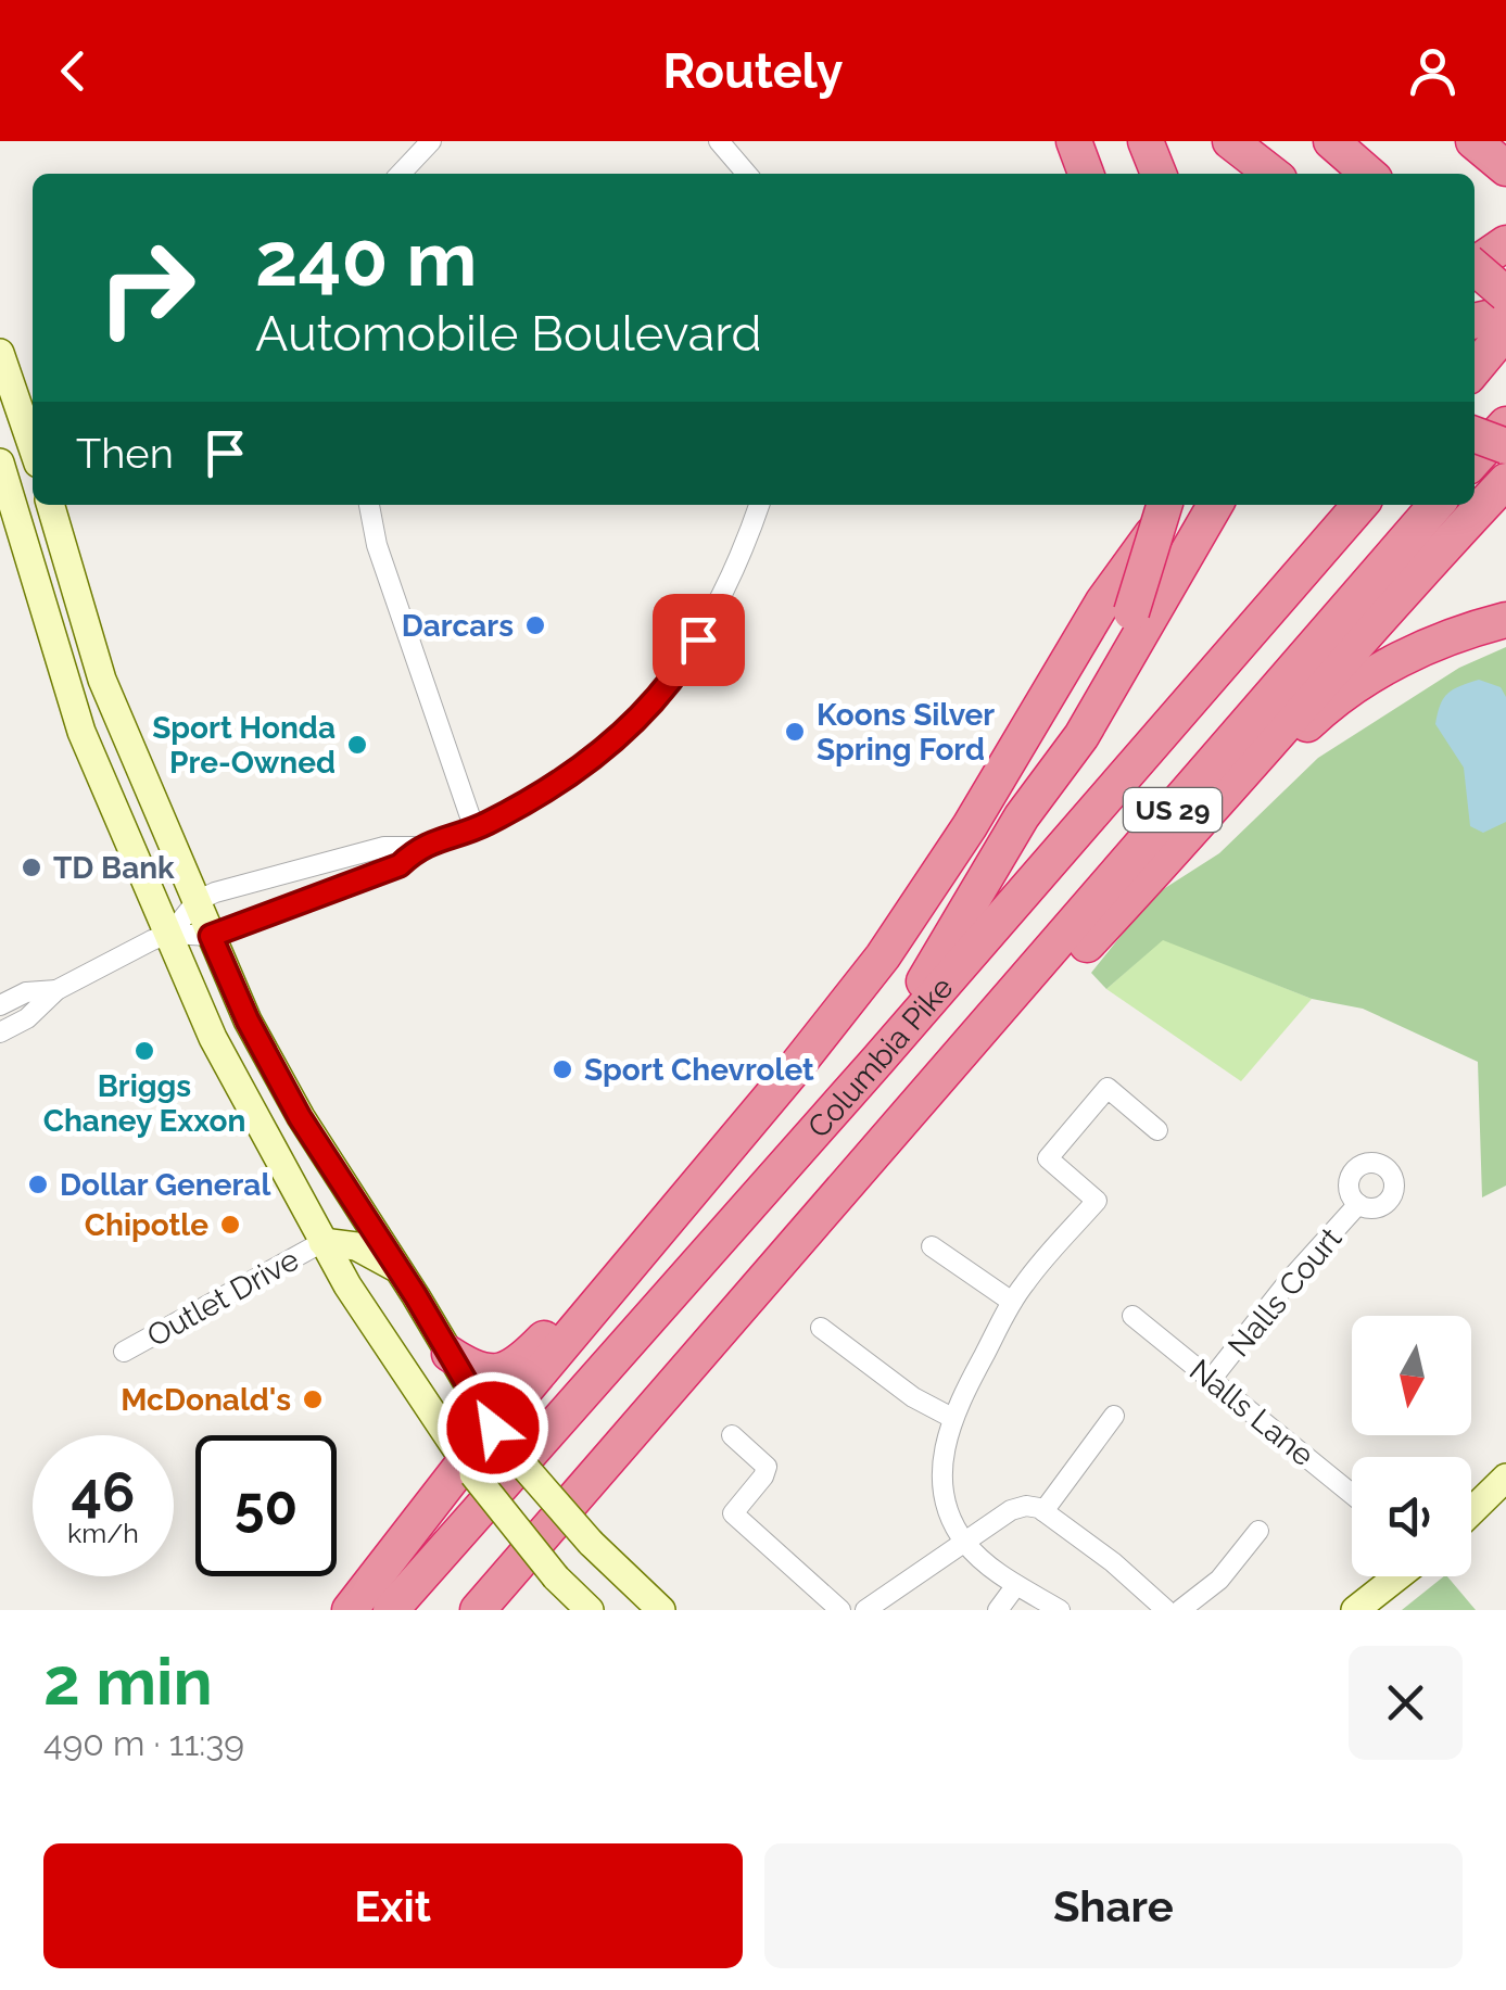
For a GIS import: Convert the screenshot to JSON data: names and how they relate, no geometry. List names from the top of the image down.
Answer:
{
  "streets": {
    "highway": ["US 29", "Columbia Pike"],
    "street": ["Nalls Court", "Outlet Drive", "Nalls Lane"]
  },
  "crossings": [
    ["Nalls Court", "Nalls Lane"]
  ],
  "places": [
    "Darcars",
    "Koons Silver Spring Ford",
    "Sport Honda Pre-Owned",
    "TD Bank",
    "Briggs Chaney Exxon",
    "Sport Chevrolet",
    "Dollar General",
    "Chipotle",
    "McDonald's"
  ],
  "north": "bottom",
  "page": {
    "header": "Routely",
    "turn": ["240 m", "Automobile Boulevard"],
    "then": "Then",
    "speed": "46 km/h",
    "limit": "50",
    "heading": ["2 min", "490 m · 11:39"],
    "buttons": ["Exit", "Share"]
  }
}
